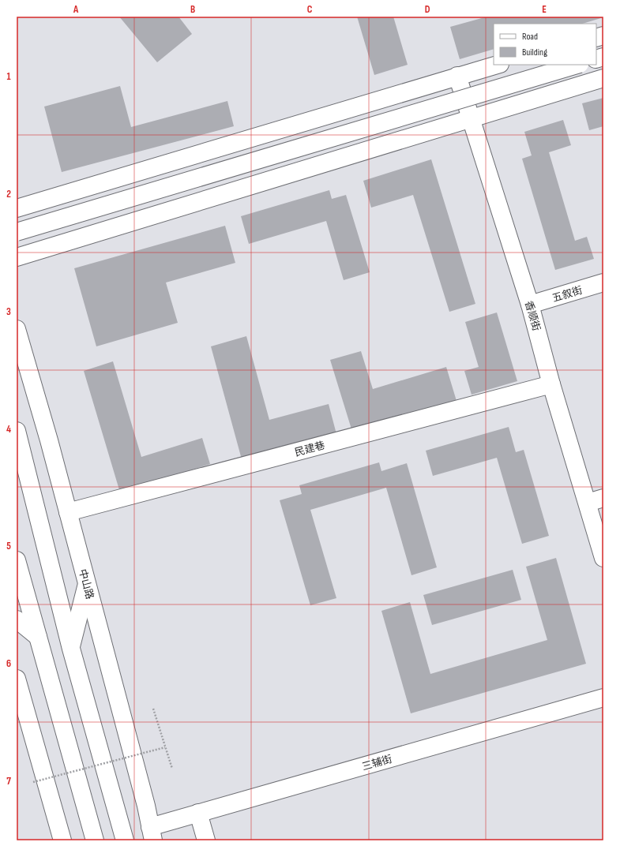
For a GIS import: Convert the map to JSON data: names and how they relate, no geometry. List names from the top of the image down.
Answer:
{
  "streets": {
    "street": [
      "五叙街",
      "香顺街",
      "民建巷",
      "中山路",
      "三辅街"
    ]
  },
  "crossings": [
    ["五叙街", "香顺街"],
    ["香顺街", "民建巷"],
    ["民建巷", "中山路"],
    ["中山路", "三辅街"]
  ],
  "legend": ["Road", "Building"],
  "grid": {
    "columns": [
      "A",
      "B",
      "C",
      "D",
      "E"
    ],
    "rows": [
      "1",
      "2",
      "3",
      "4",
      "5",
      "6",
      "7"
    ]
  }
}
